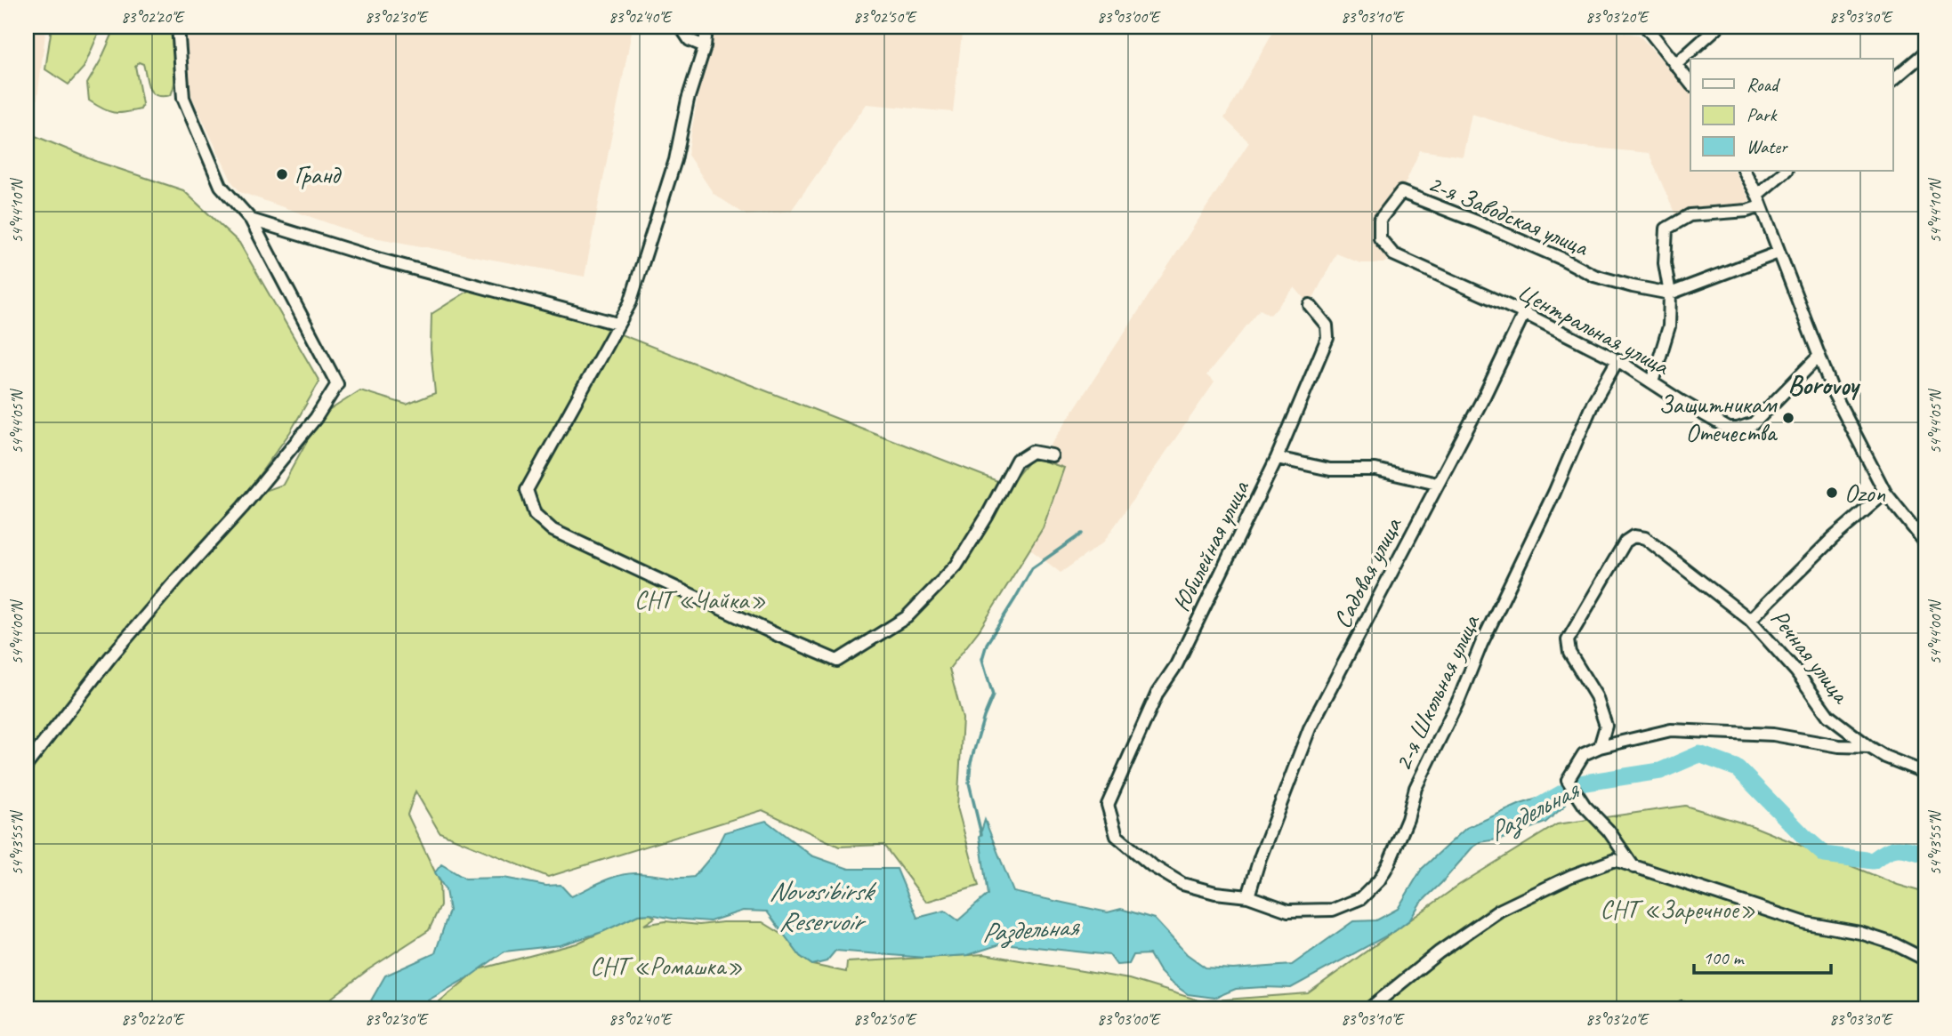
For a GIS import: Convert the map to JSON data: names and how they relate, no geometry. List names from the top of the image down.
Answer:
{
  "streets": {
    "street": [
      "2-я Заводская улица",
      "Центральная улица",
      "Юбилейная улица",
      "Садовая улица",
      "Речная улица",
      "2-я Школьная улица"
    ]
  },
  "crossings": [
    ["2-я Заводская улица", "Центральная улица"],
    ["Центральная улица", "Садовая улица"],
    ["Центральная улица", "2-я Школьная улица"],
    ["Юбилейная улица", "2-я Школьная улица"],
    ["Садовая улица", "2-я Школьная улица"]
  ],
  "districts": ["Borovoy"],
  "water": ["Раздельная", "Novosibirsk Reservoir"],
  "parks": ["СНТ «Чайка»", "СНТ «Заречное»", "СНТ «Ромашка»"],
  "places": ["Гранд", "Защитникам Отечества", "Ozon"],
  "legend": ["Road", "Park", "Water"],
  "scale_bar": "100 m",
  "coordinates": [
    "83°02'20\"E",
    "83°02'30\"E",
    "83°02'40\"E",
    "83°02'50\"E",
    "83°03'00\"E",
    "83°03'10\"E",
    "83°03'20\"E",
    "83°03'30\"E",
    "54°44'10\"N",
    "54°44'05\"N",
    "54°44'00\"N",
    "54°43'55\"N"
  ]
}
